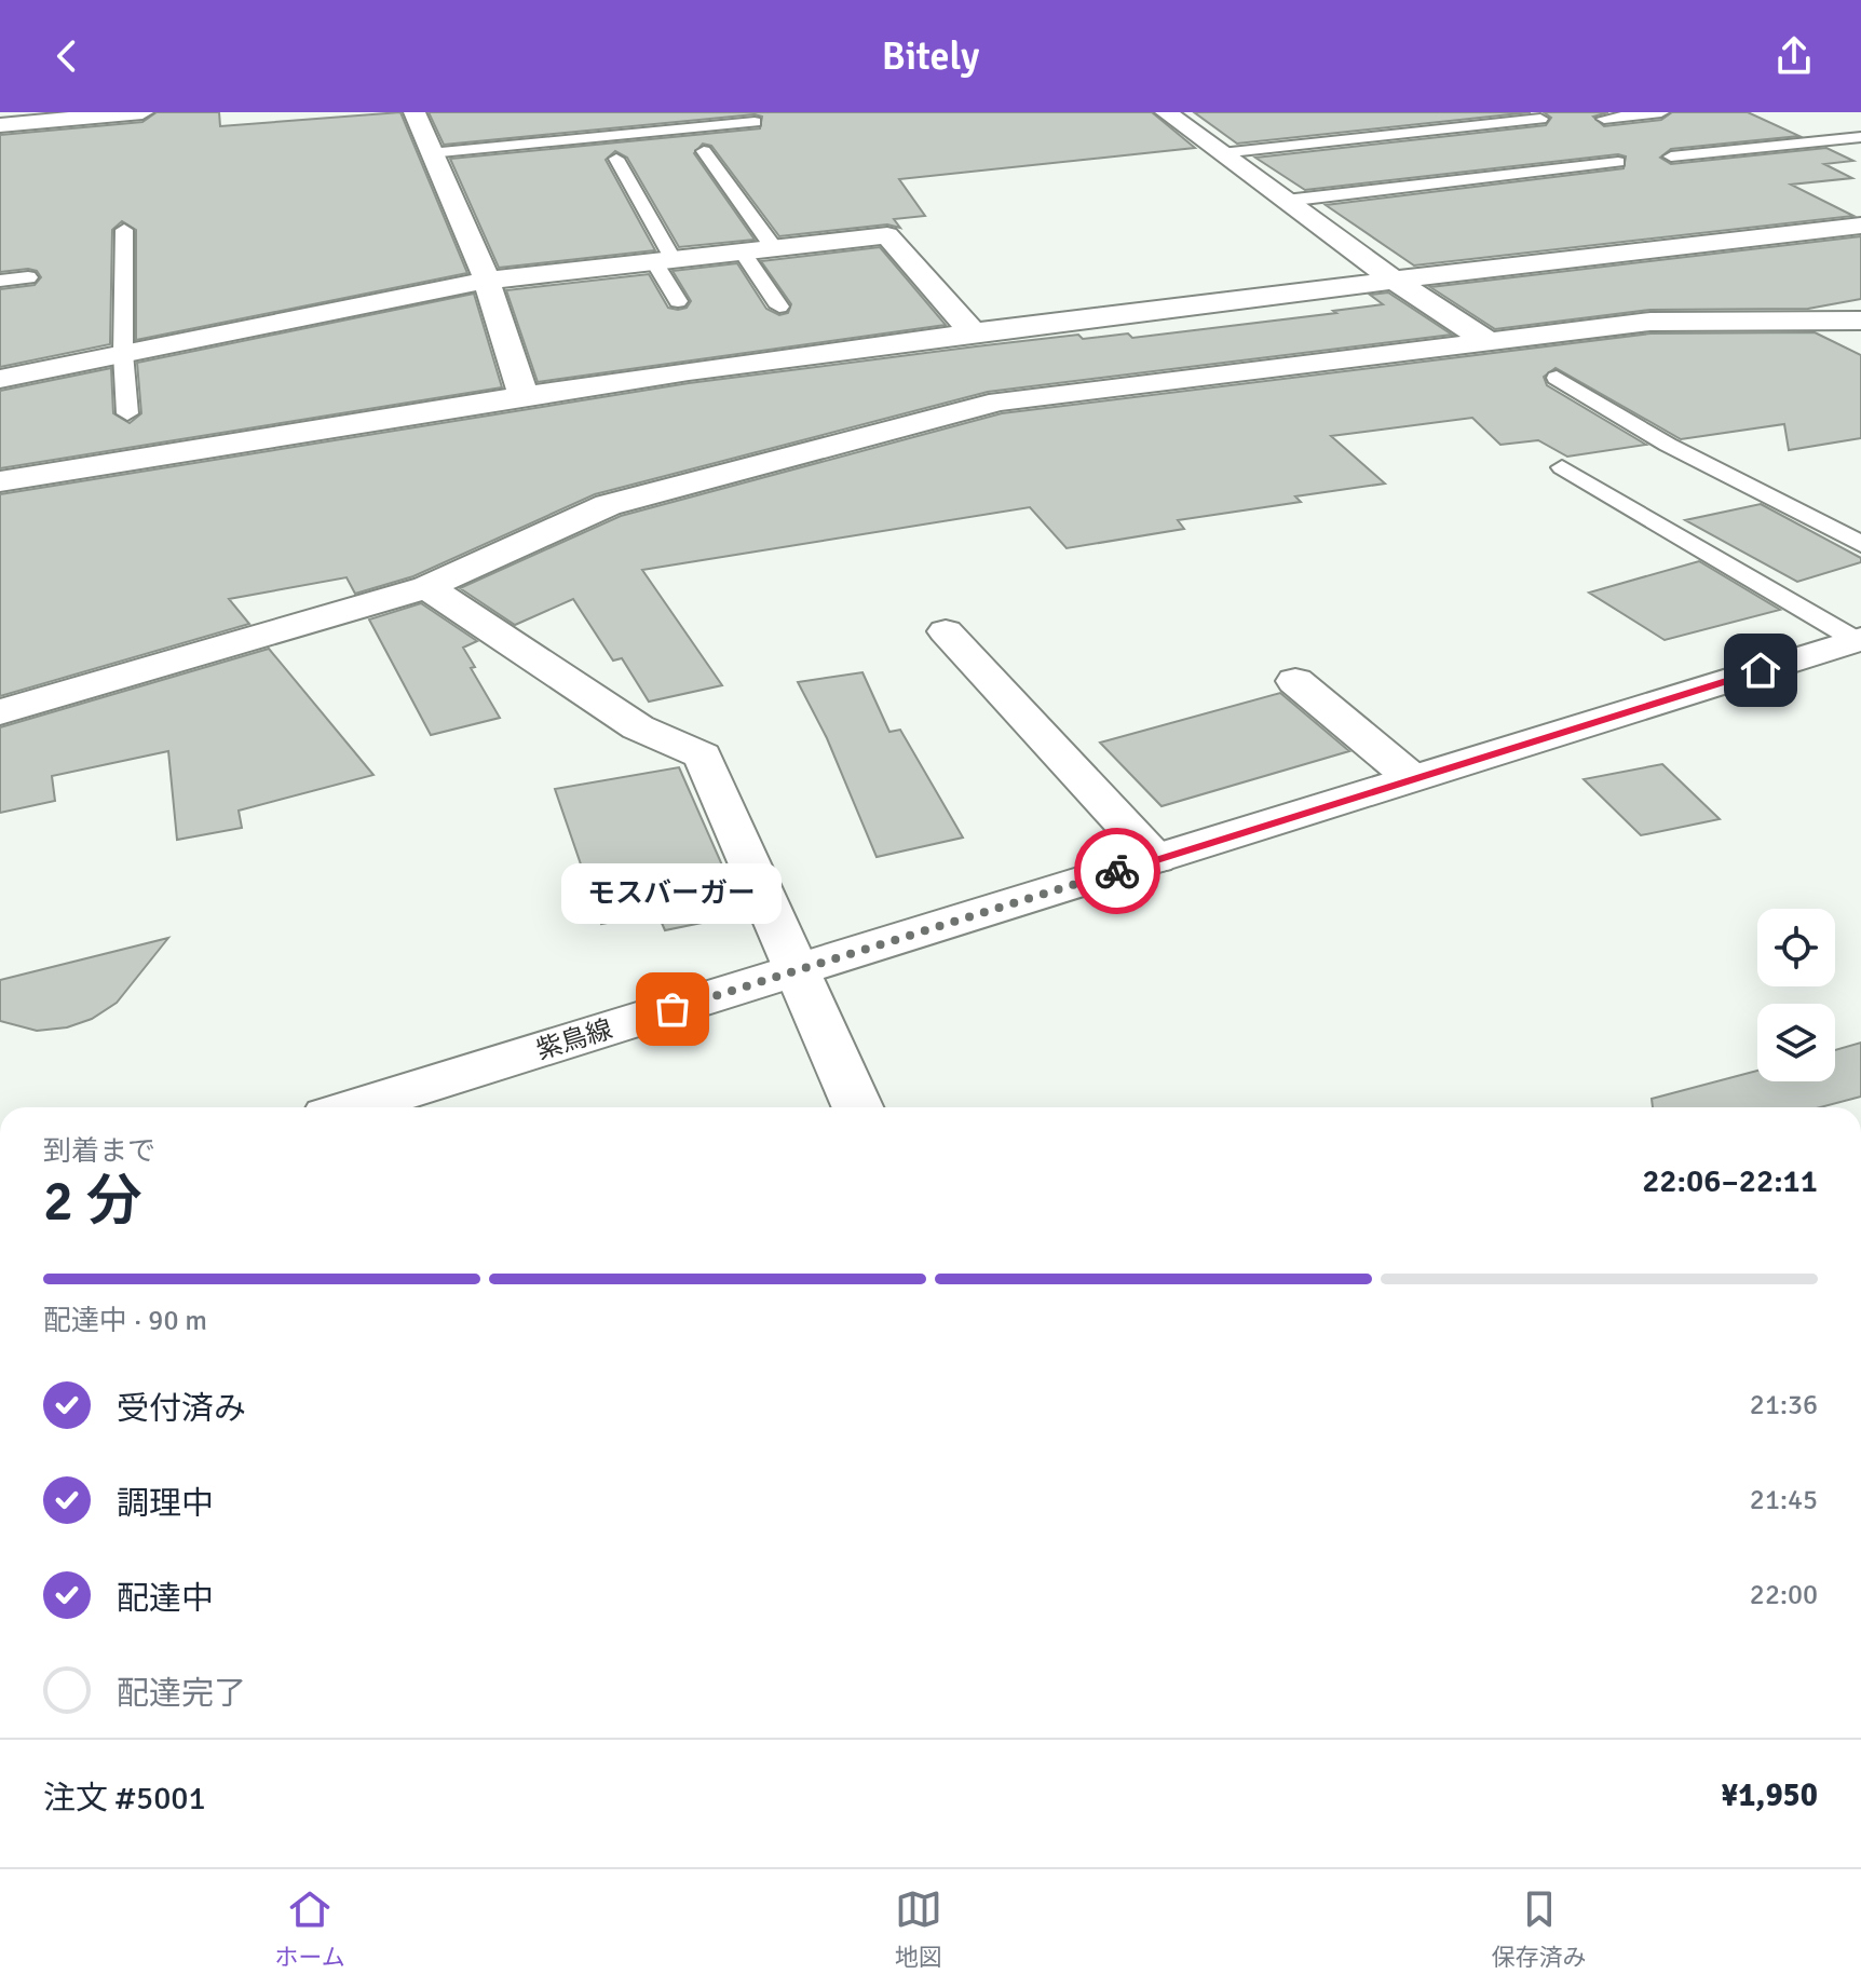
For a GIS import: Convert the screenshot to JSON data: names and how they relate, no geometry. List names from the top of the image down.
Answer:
{
  "streets": {
    "street": ["紫鳥線"]
  },
  "places": ["モスバーガー"],
  "page": {
    "header": "Bitely",
    "bubble": "モスバーガー",
    "heading": ["2 分", "到着まで", "22:06–22:11"],
    "panel": ["注文 #5001", "¥1,950"],
    "bar": "配達中 · 90 m",
    "list": [
      ["受付済み", "21:36"],
      ["調理中", "21:45"],
      ["配達中", "22:00"],
      "配達完了"
    ],
    "tabs": ["ホーム", "地図", "保存済み"]
  }
}
